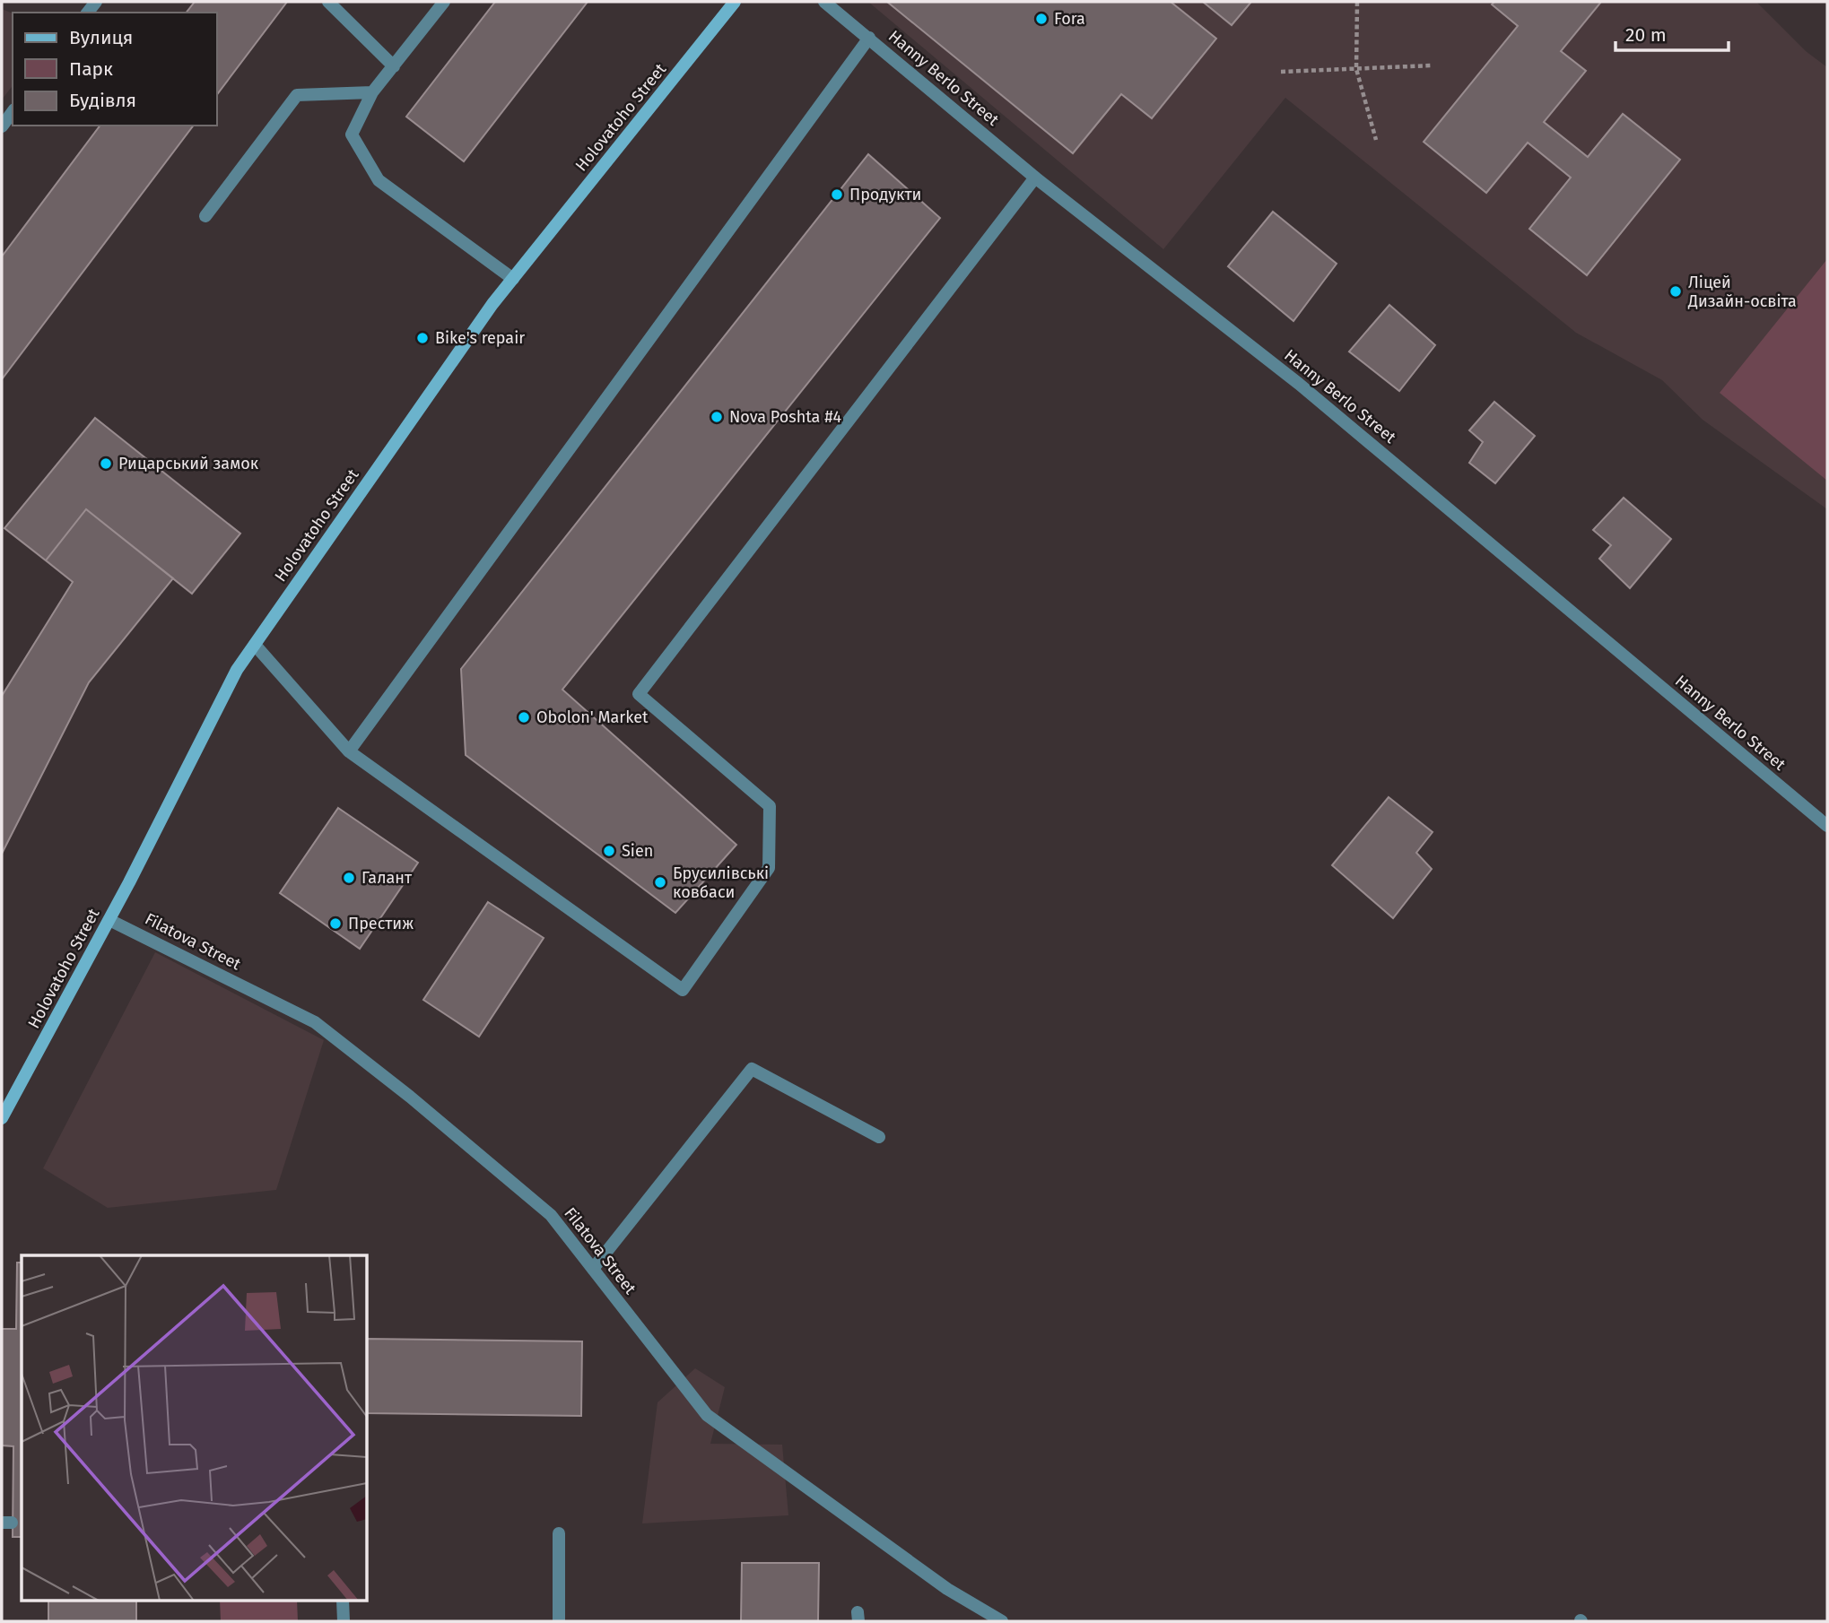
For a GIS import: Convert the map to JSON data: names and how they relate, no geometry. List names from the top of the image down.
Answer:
{
  "streets": {
    "main road": ["Holovatoho Street"],
    "street": ["Hanny Berlo Street", "Filatova Street"]
  },
  "crossings": [
    ["Holovatoho Street", "Filatova Street"]
  ],
  "places": [
    "Fora",
    "Продукти",
    "Ліцей Дизайн-освіта",
    "Bike's repair",
    "Nova Poshta #4",
    "Рицарський замок",
    "Obolon' Market",
    "Sien",
    "Галант",
    "Брусилівські ковбаси",
    "Престиж"
  ],
  "legend": ["Вулиця", "Парк", "Будівля"],
  "scale_bar": "20 m"
}
